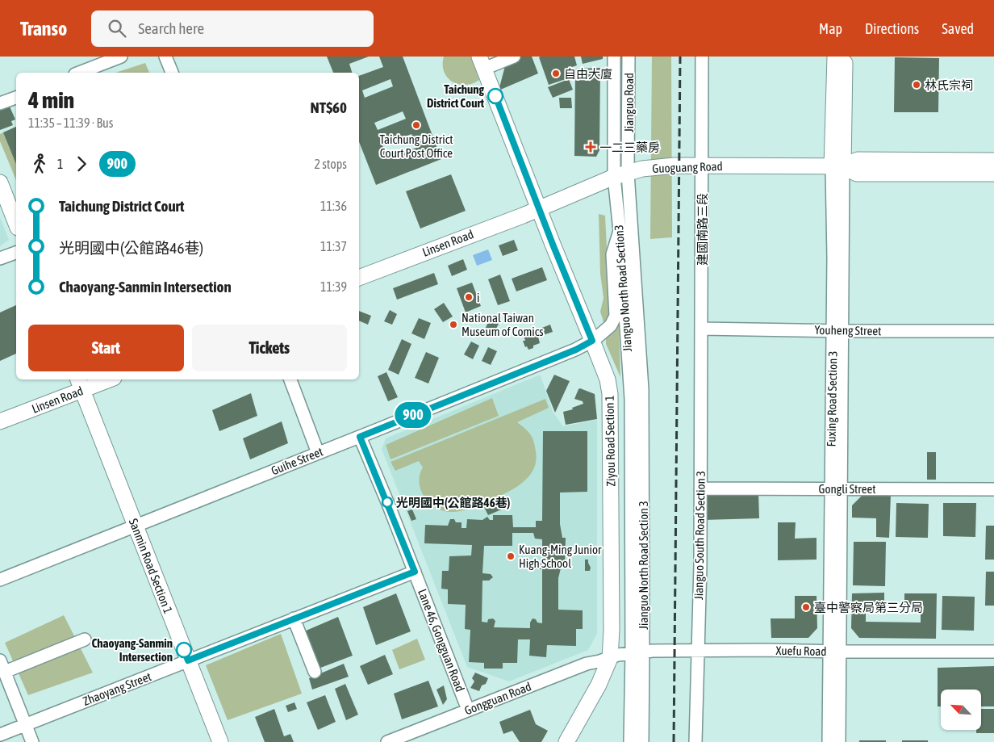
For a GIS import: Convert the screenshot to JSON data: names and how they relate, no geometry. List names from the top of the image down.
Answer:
{
  "streets": {
    "main road": [
      "Guoguang Road",
      "Linsen Road",
      "Fuxing Road Section 3",
      "Ziyou Road Section 1",
      "Sanmin Road Section 1"
    ],
    "street": [
      "Jianguo Road",
      "建國南路三段",
      "Jianguo North Road Section3",
      "Youheng Street",
      "Guihe Street",
      "Gongli Street",
      "Jianguo South Road Section 3",
      "Lane 46, Gongguan Road",
      "Xuefu Road",
      "Zhaoyang Street",
      "Gongguan Road"
    ]
  },
  "crossings": [
    ["Jianguo Road", "Guoguang Road"],
    ["Jianguo Road", "Jianguo North Road Section3"],
    ["Guoguang Road", "建國南路三段"],
    ["Guoguang Road", "Linsen Road"],
    ["Guoguang Road", "Jianguo North Road Section3"],
    ["Guoguang Road", "Fuxing Road Section 3"],
    ["Guoguang Road", "Ziyou Road Section 1"],
    ["建國南路三段", "Youheng Street"],
    ["建國南路三段", "Jianguo South Road Section 3"],
    ["Linsen Road", "Ziyou Road Section 1"],
    ["Linsen Road", "Sanmin Road Section 1"],
    ["Jianguo North Road Section3", "Guihe Street"],
    ["Jianguo North Road Section3", "Xuefu Road"],
    ["Youheng Street", "Fuxing Road Section 3"],
    ["Youheng Street", "Jianguo South Road Section 3"],
    ["Fuxing Road Section 3", "Gongli Street"],
    ["Fuxing Road Section 3", "Xuefu Road"],
    ["Ziyou Road Section 1", "Guihe Street"],
    ["Ziyou Road Section 1", "Xuefu Road"],
    ["Ziyou Road Section 1", "Gongguan Road"],
    ["Guihe Street", "Sanmin Road Section 1"],
    ["Guihe Street", "Lane 46, Gongguan Road"],
    ["Gongli Street", "Jianguo South Road Section 3"],
    ["Jianguo South Road Section 3", "Xuefu Road"],
    ["Sanmin Road Section 1", "Zhaoyang Street"],
    ["Lane 46, Gongguan Road", "Zhaoyang Street"],
    ["Lane 46, Gongguan Road", "Gongguan Road"],
    ["Xuefu Road", "Gongguan Road"]
  ],
  "places": {
    "other": [
      "自由大廈",
      "林氏宗祠",
      "Taichung District Court",
      "Taichung District Court Post Office",
      "i",
      "National Taiwan Museum of Comics",
      "光明國中(公館路46巷)",
      "Kuang-Ming Junior High School",
      "臺中警察局第三分局",
      "Chaoyang-Sanmin Intersection"
    ],
    "health": ["一二三藥房"]
  },
  "lines": ["bus line 900"],
  "north": "top left",
  "page": {
    "header": "Transo",
    "search": "Search here",
    "nav": ["Map", "Directions", "Saved"],
    "on_map": "900",
    "heading": ["4 min", "11:35 – 11:39 · Bus", "NT$60"],
    "legs": ["1", "900", "2 stops"],
    "list": [
      {
        "name": "Taichung District Court",
        "value": "11:36"
      },
      {
        "name": "光明國中(公館路46巷)",
        "value": "11:37"
      },
      {
        "name": "Chaoyang-Sanmin Intersection",
        "value": "11:39"
      }
    ],
    "buttons": ["Start", "Tickets"]
  }
}
